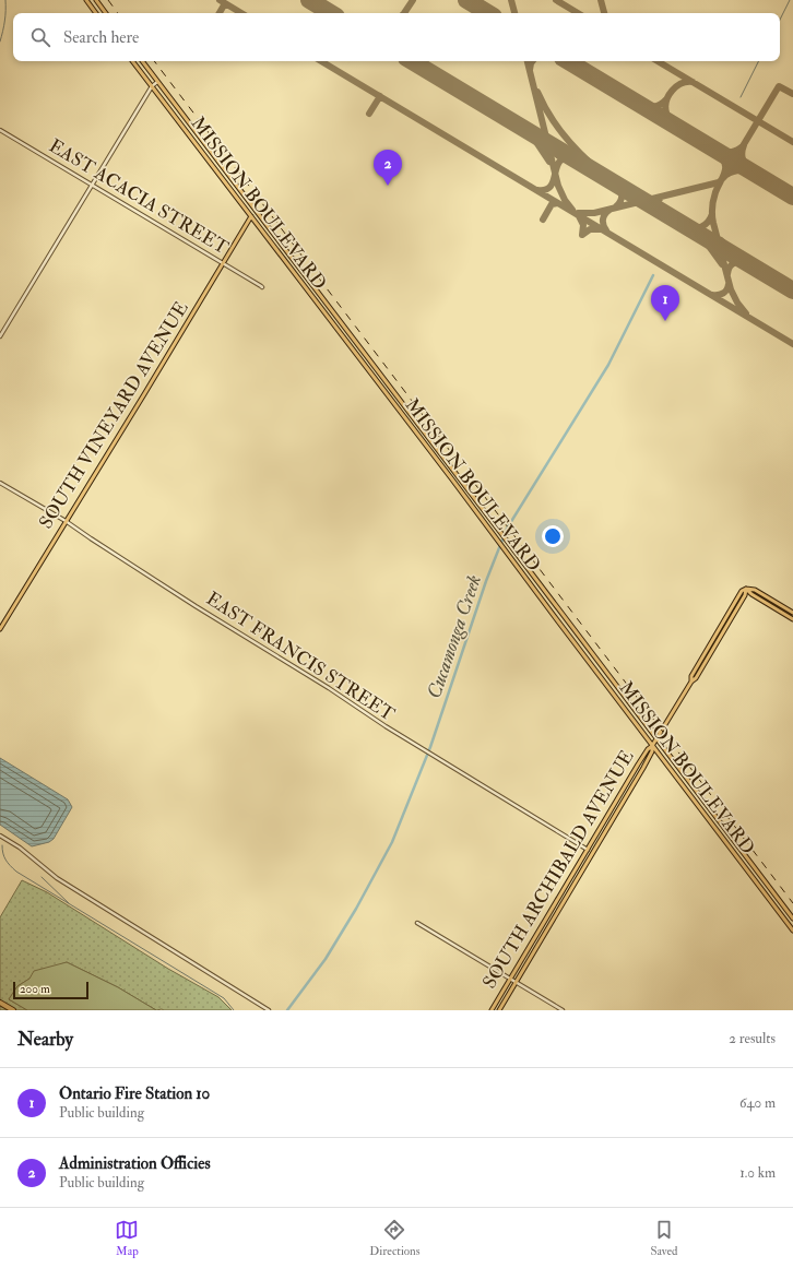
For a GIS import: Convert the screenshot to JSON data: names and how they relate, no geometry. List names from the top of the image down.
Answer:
{
  "streets": {
    "main road": ["MISSION BOULEVARD", "SOUTH VINEYARD AVENUE", "SOUTH ARCHIBALD AVENUE"],
    "street": ["EAST ACACIA STREET", "EAST FRANCIS STREET"]
  },
  "crossings": [
    ["EAST ACACIA STREET", "SOUTH VINEYARD AVENUE"],
    ["MISSION BOULEVARD", "SOUTH VINEYARD AVENUE"],
    ["MISSION BOULEVARD", "SOUTH ARCHIBALD AVENUE"],
    ["SOUTH VINEYARD AVENUE", "EAST FRANCIS STREET"],
    ["EAST FRANCIS STREET", "SOUTH ARCHIBALD AVENUE"]
  ],
  "water": ["Cucamonga Creek"],
  "scale_bar": "200 m",
  "page": {
    "search": "Search here",
    "pins": ["2", "1"],
    "scale": "200 m",
    "heading": ["Nearby", "2 results"],
    "list": [
      {
        "mark": "1",
        "name": "Ontario Fire Station 10",
        "note": "Public building",
        "value": "640 m"
      },
      {
        "mark": "2",
        "name": "Administration Officies",
        "note": "Public building",
        "value": "1.0 km"
      }
    ],
    "nav": ["Map", "Directions", "Saved"]
  }
}
